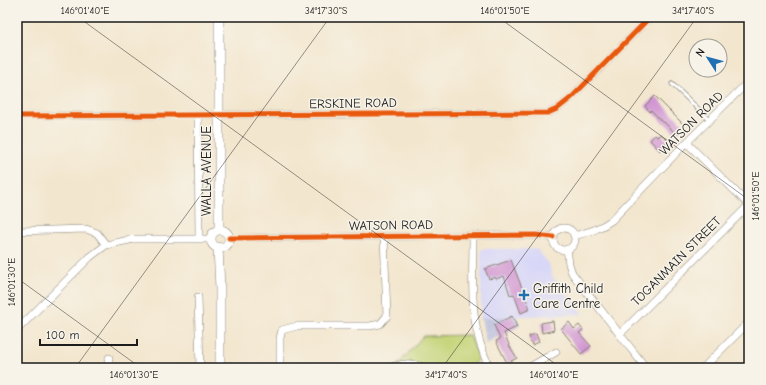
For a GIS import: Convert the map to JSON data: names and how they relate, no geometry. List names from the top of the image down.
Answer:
{
  "streets": {
    "street": [
      "ERSKINE ROAD",
      "WATSON ROAD",
      "WALLA AVENUE",
      "TOGANMAIN STREET"
    ]
  },
  "crossings": [
    ["ERSKINE ROAD", "WALLA AVENUE"],
    ["WATSON ROAD", "WALLA AVENUE"]
  ],
  "places": {
    "health": ["Griffith Child Care Centre"]
  },
  "scale_bar": "100 m",
  "north": "top left",
  "coordinates": [
    "146°01'40\"E",
    "34°17'30\"S",
    "146°01'50\"E",
    "34°17'40\"S",
    "146°01'30\"E"
  ]
}
